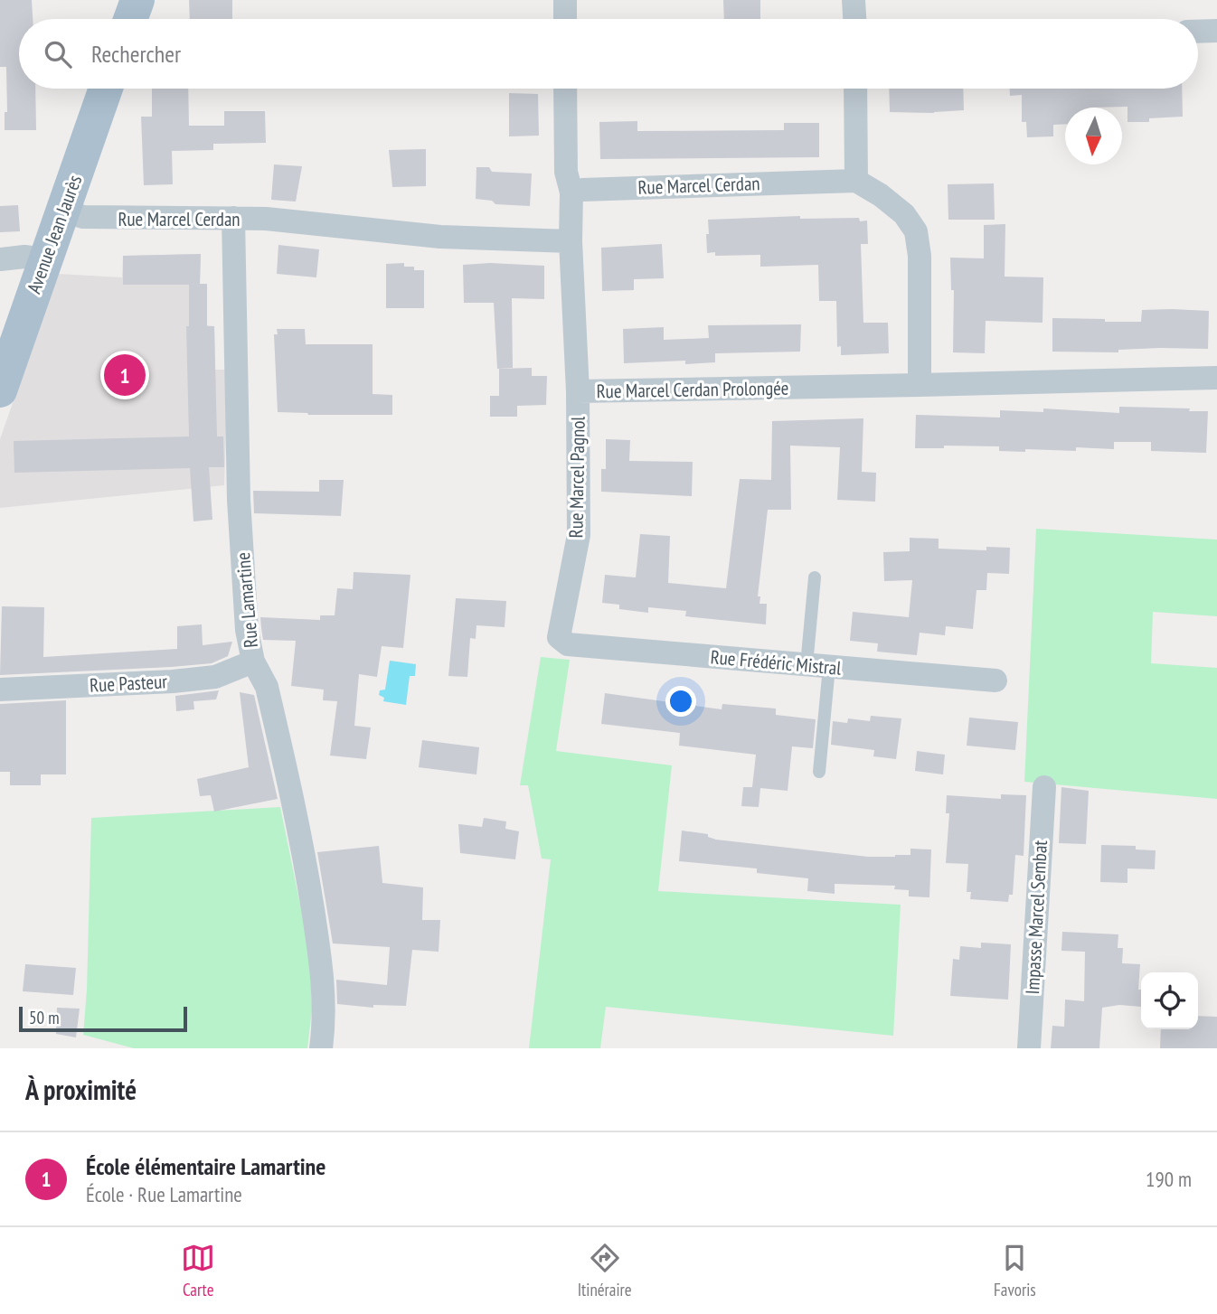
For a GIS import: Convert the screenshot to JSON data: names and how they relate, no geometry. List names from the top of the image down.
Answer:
{
  "streets": {
    "main road": ["Avenue Jean Jaurès"],
    "street": [
      "Rue Marcel Cerdan",
      "Rue Marcel Cerdan Prolongée",
      "Rue Marcel Pagnol",
      "Rue Lamartine",
      "Rue Frédéric Mistral",
      "Rue Pasteur",
      "Impasse Marcel Sembat"
    ]
  },
  "crossings": [
    ["Rue Marcel Cerdan", "Avenue Jean Jaurès"],
    ["Rue Marcel Cerdan", "Rue Marcel Cerdan Prolongée"],
    ["Rue Marcel Cerdan", "Rue Lamartine"],
    ["Rue Marcel Cerdan Prolongée", "Rue Marcel Pagnol"],
    ["Rue Marcel Pagnol", "Rue Frédéric Mistral"],
    ["Rue Lamartine", "Rue Pasteur"]
  ],
  "scale_bar": "50 m",
  "north": "bottom",
  "page": {
    "search": "Rechercher",
    "pins": "1",
    "scale": "50 m",
    "heading": "À proximité",
    "list": [
      {
        "mark": "1",
        "name": "École élémentaire Lamartine",
        "note": "École · Rue Lamartine",
        "value": "190 m"
      }
    ],
    "nav": ["Carte", "Itinéraire", "Favoris"]
  }
}
